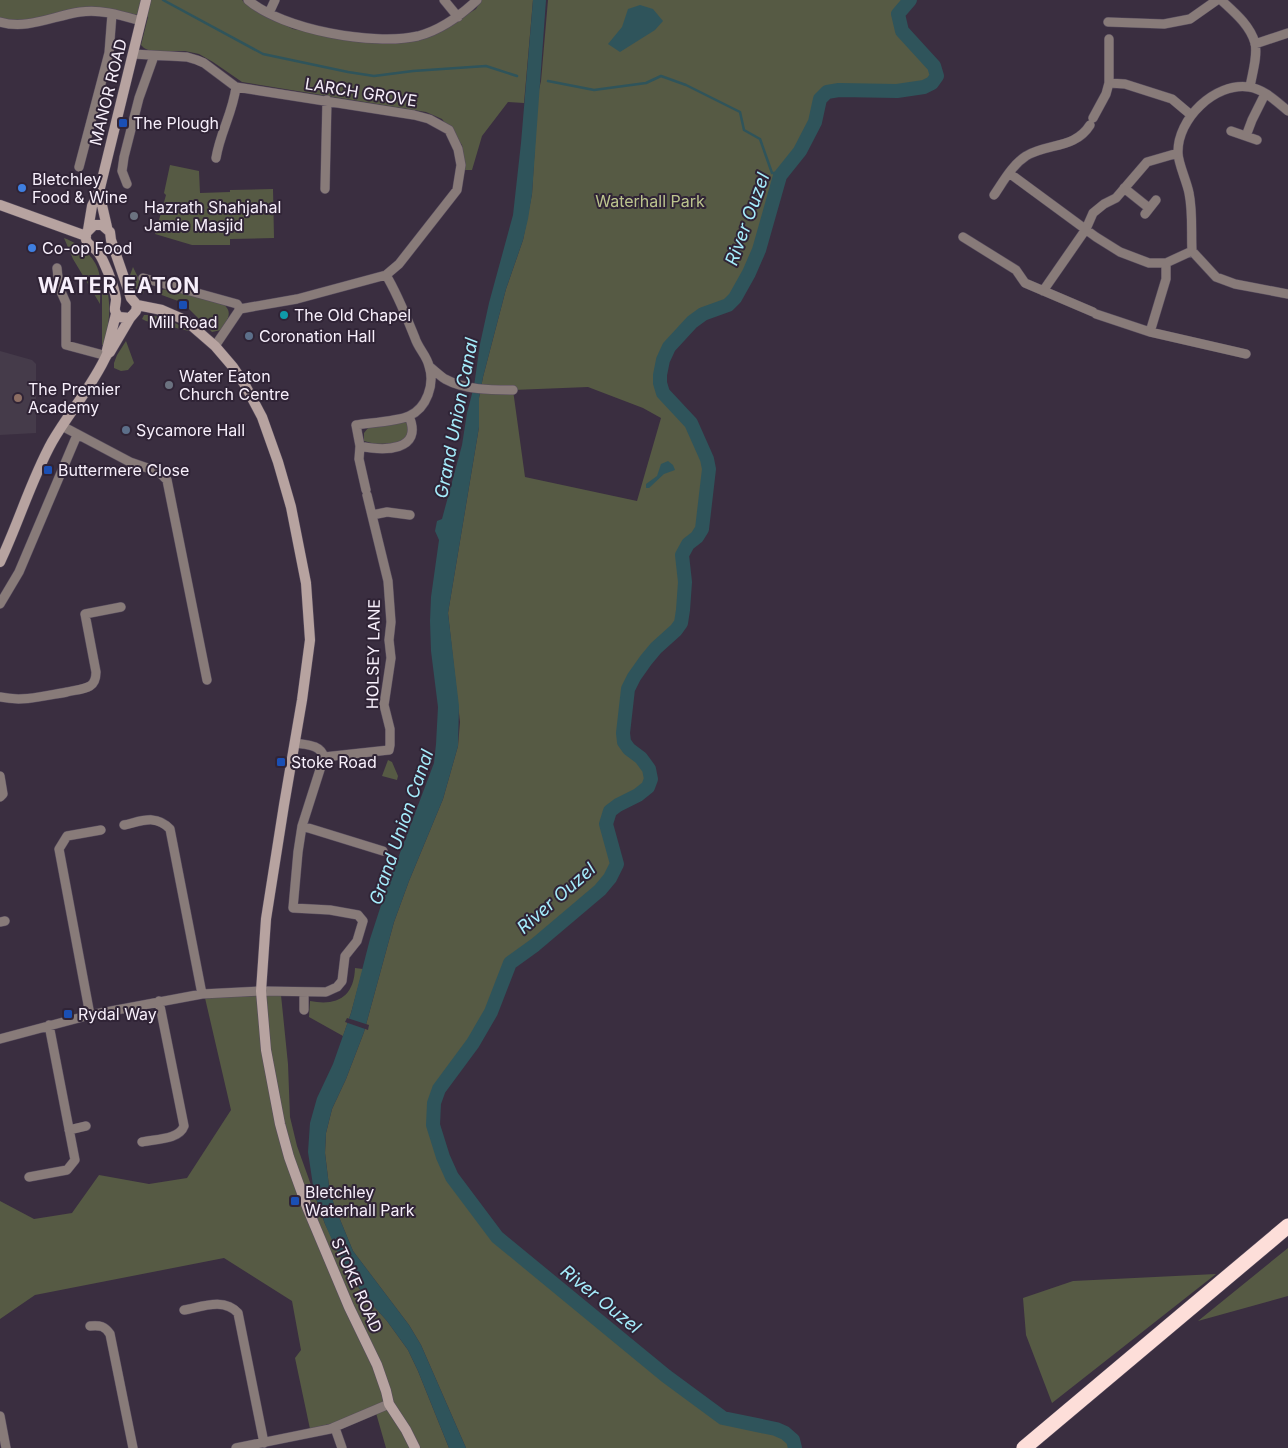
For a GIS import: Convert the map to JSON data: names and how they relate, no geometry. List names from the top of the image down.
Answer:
{
  "streets": {
    "street": [
      "MANOR ROAD",
      "LARCH GROVE",
      "HOLSEY LANE",
      "STOKE ROAD"
    ]
  },
  "crossings": [
    ["MANOR ROAD", "LARCH GROVE"]
  ],
  "districts": ["WATER EATON"],
  "water": ["River Ouzel", "Grand Union Canal"],
  "parks": ["Waterhall Park"],
  "places": {
    "transit": [
      "The Plough",
      "Mill Road",
      "Buttermere Close",
      "Stoke Road",
      "Rydal Way",
      "Bletchley Waterhall Park"
    ],
    "other": [
      "Bletchley Food & Wine",
      "Hazrath Shahjahal Jamie Masjid",
      "Co-op Food",
      "The Old Chapel",
      "Coronation Hall",
      "Water Eaton Church Centre",
      "The Premier Academy",
      "Sycamore Hall"
    ]
  }
}
